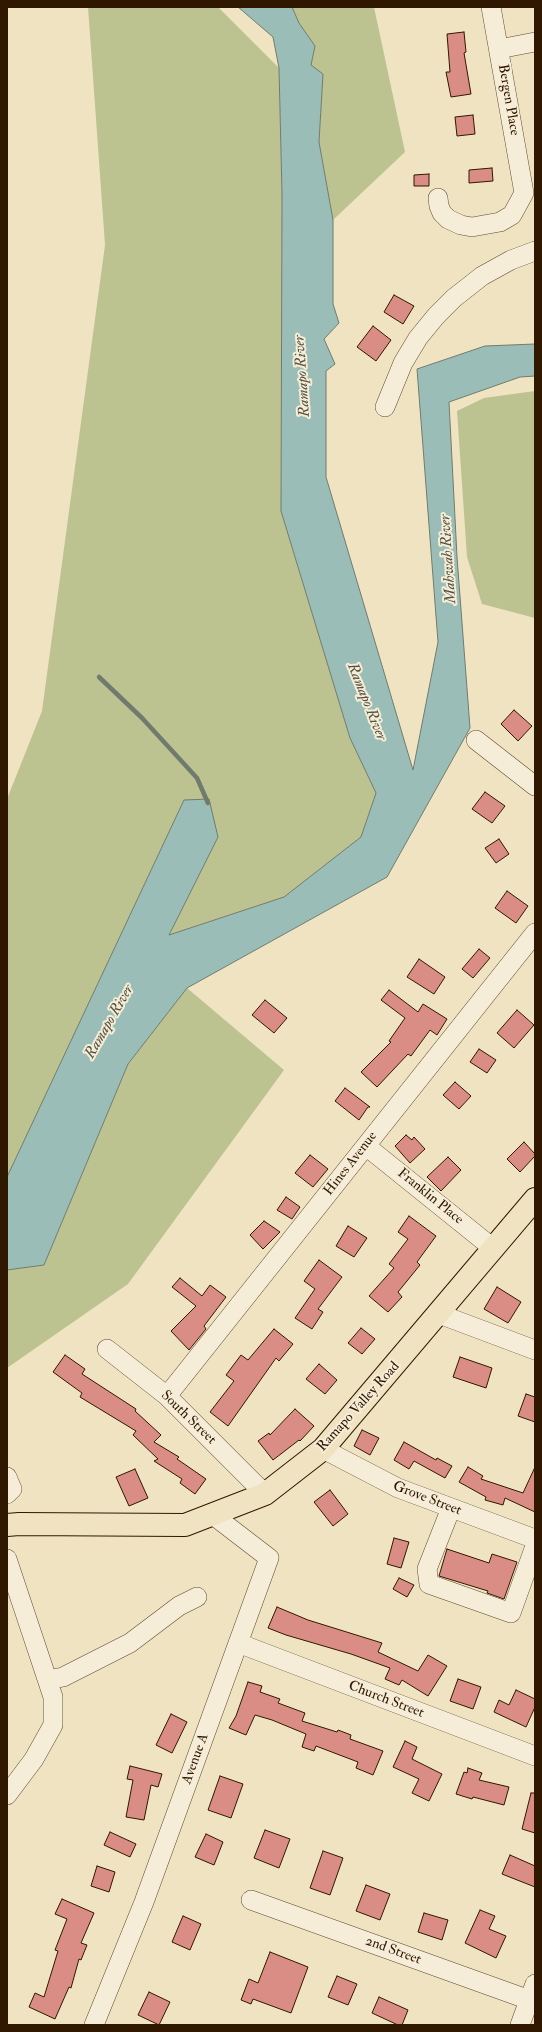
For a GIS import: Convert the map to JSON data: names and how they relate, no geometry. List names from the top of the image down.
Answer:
{
  "streets": {
    "main road": ["Ramapo Valley Road"],
    "street": [
      "Bergen Place",
      "Hines Avenue",
      "Franklin Place",
      "South Street",
      "Grove Street",
      "Church Street",
      "Avenue A",
      "2nd Street"
    ]
  },
  "crossings": [
    ["Hines Avenue", "Franklin Place"],
    ["Hines Avenue", "South Street"],
    ["Franklin Place", "Ramapo Valley Road"],
    ["Ramapo Valley Road", "South Street"],
    ["Ramapo Valley Road", "Grove Street"],
    ["Ramapo Valley Road", "Avenue A"],
    ["Church Street", "Avenue A"]
  ],
  "water": ["Ramapo River", "Mahwah River"]
}
